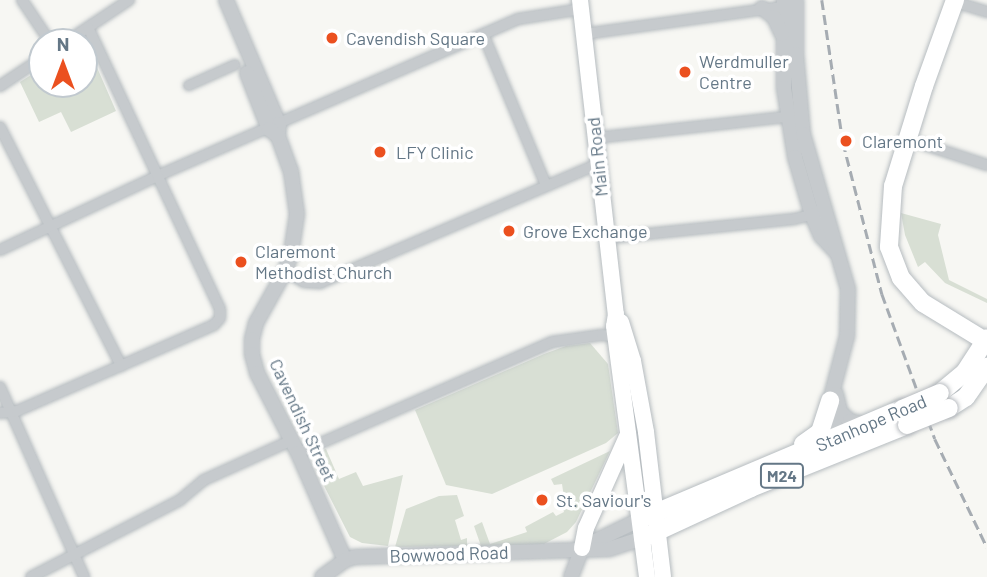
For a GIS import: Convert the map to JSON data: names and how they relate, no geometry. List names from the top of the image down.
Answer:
{
  "streets": {
    "main road": ["Main Road", "Stanhope Road", "M24"],
    "street": ["Cavendish Street", "Bowwood Road"]
  },
  "crossings": [
    ["Main Road", "Stanhope Road"],
    ["Main Road", "Bowwood Road"],
    ["Cavendish Street", "Bowwood Road"],
    ["Stanhope Road", "Bowwood Road"]
  ],
  "places": [
    "Cavendish Square",
    "Werdmuller Centre",
    "Claremont",
    "LFY Clinic",
    "Grove Exchange",
    "Claremont Methodist Church",
    "St. Saviour's"
  ],
  "north": "top"
}
